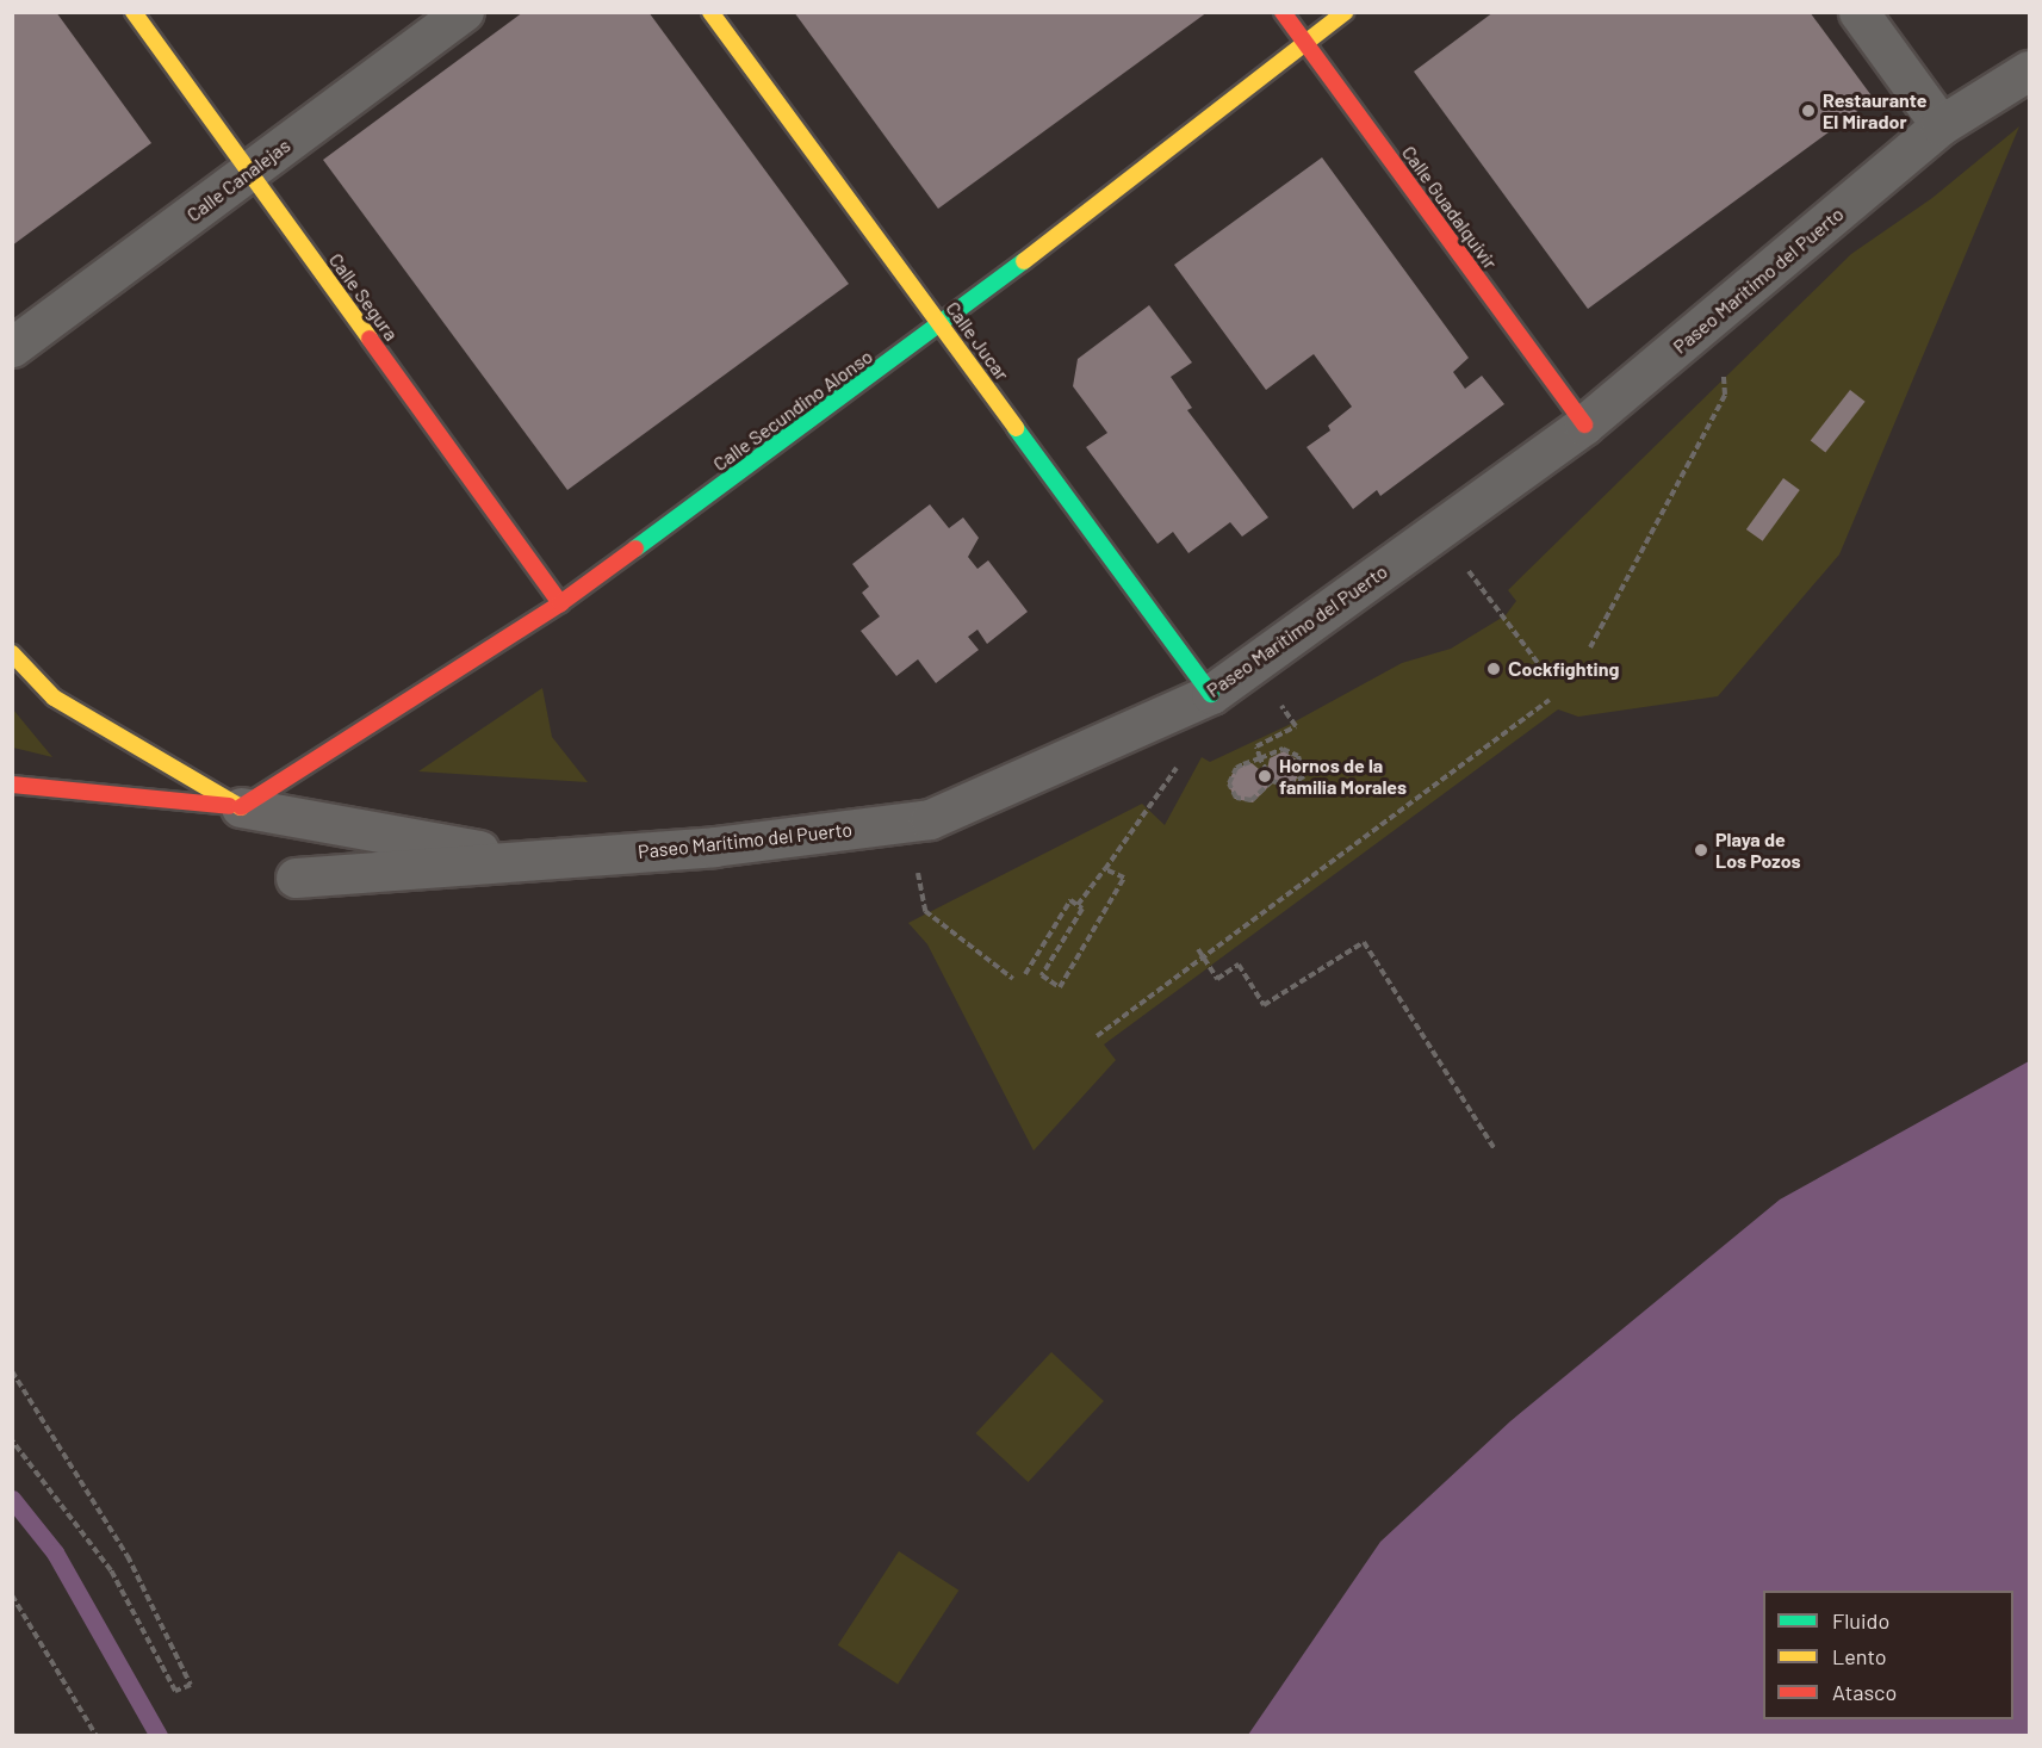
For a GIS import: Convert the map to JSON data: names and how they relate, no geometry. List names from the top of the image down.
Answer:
{
  "streets": {
    "street": [
      "Calle Canalejas",
      "Calle Guadalquivir",
      "Paseo Marítimo del Puerto",
      "Calle Segura",
      "Calle Jucar",
      "Calle Secundino Alonso"
    ]
  },
  "crossings": [
    ["Calle Canalejas", "Calle Segura"],
    ["Calle Guadalquivir", "Paseo Marítimo del Puerto"],
    ["Calle Guadalquivir", "Calle Secundino Alonso"],
    ["Paseo Marítimo del Puerto", "Calle Jucar"],
    ["Calle Segura", "Calle Secundino Alonso"],
    ["Calle Jucar", "Calle Secundino Alonso"]
  ],
  "places": [
    "Restaurante El Mirador",
    "Сockfighting",
    "Hornos de la familia Morales",
    "Playa de Los Pozos"
  ],
  "legend": ["Fluido", "Lento", "Atasco"]
}
